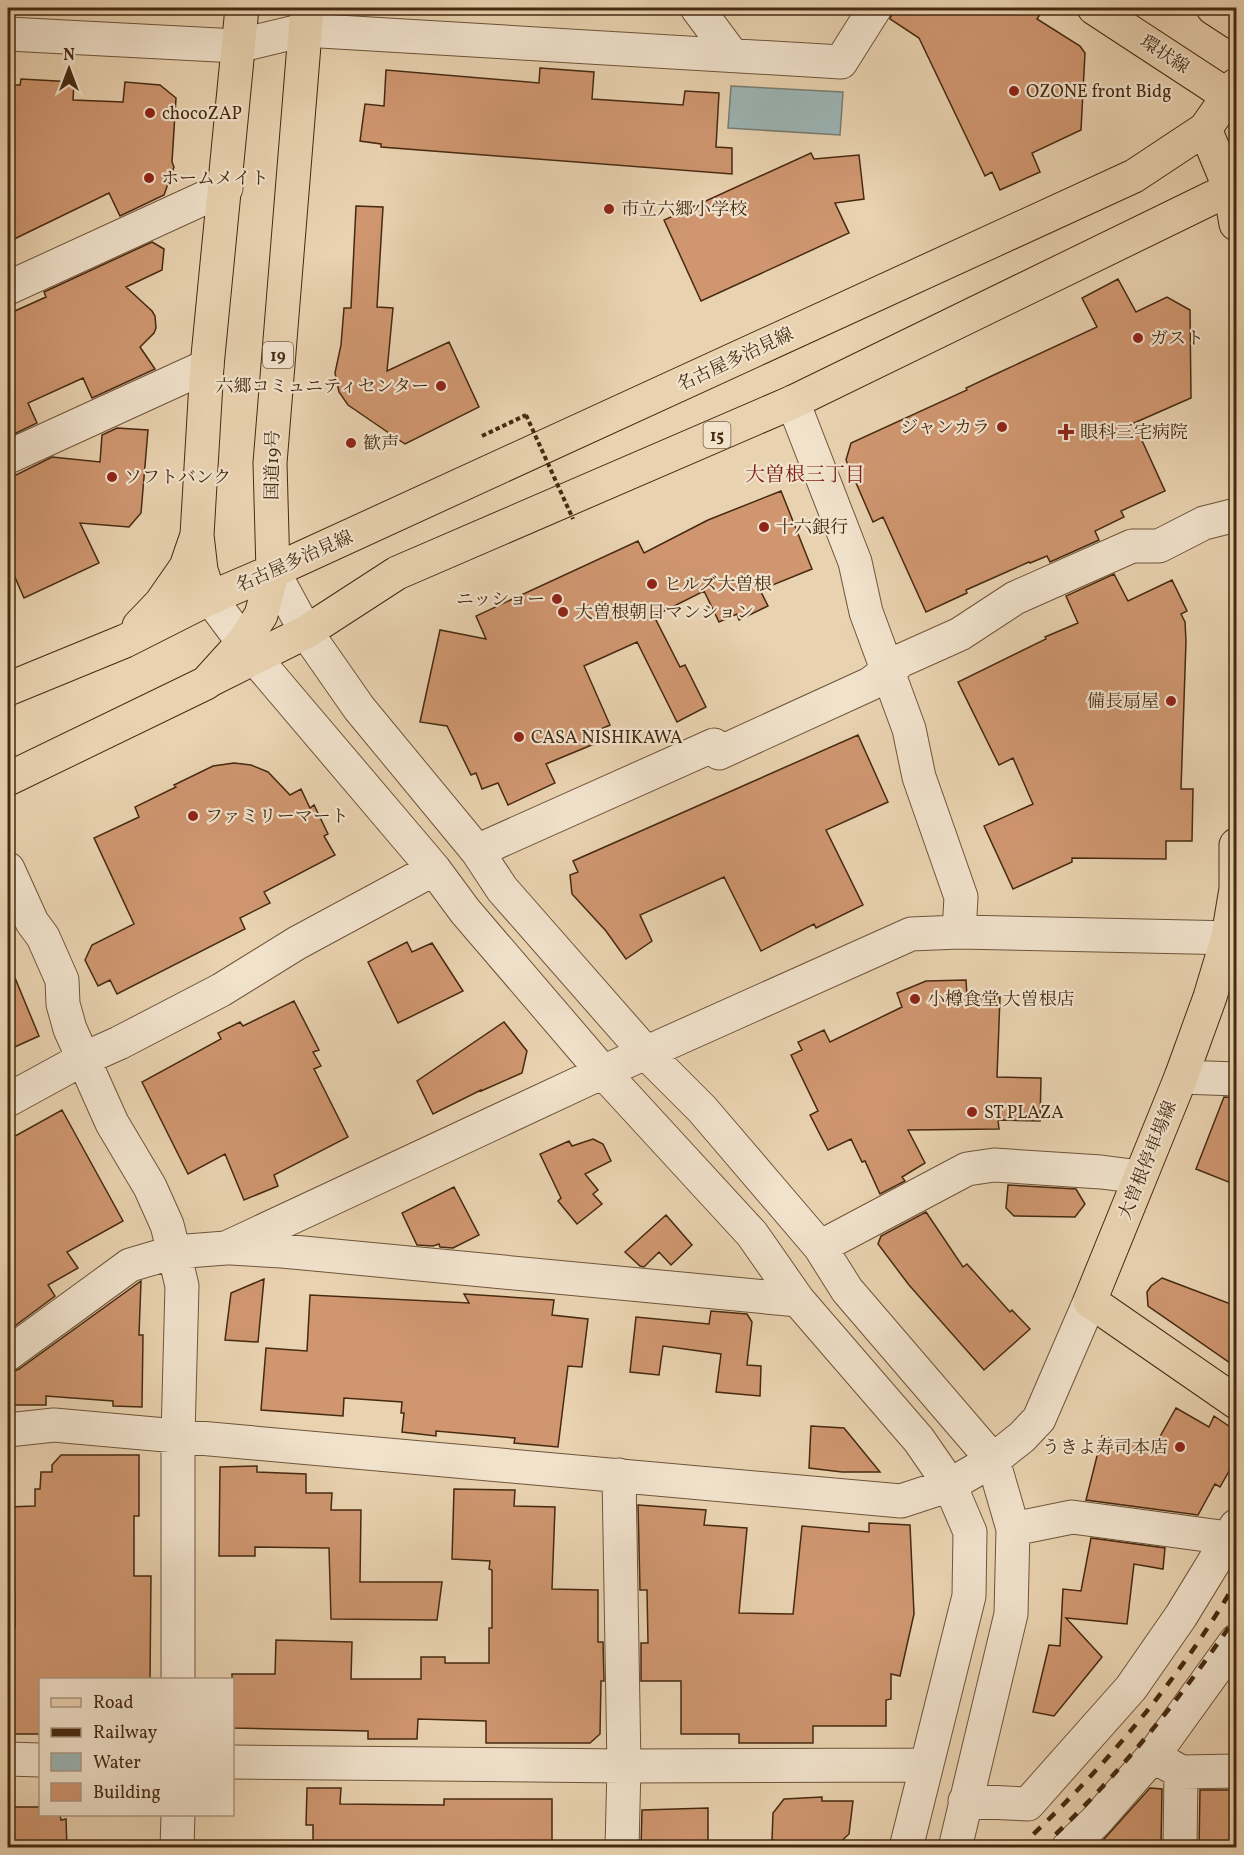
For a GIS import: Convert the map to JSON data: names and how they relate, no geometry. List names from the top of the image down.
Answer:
{
  "streets": {
    "main road": [
      "環状線",
      "19",
      "名古屋多治見線",
      "15",
      "国道19号",
      "大曽根停車場線"
    ]
  },
  "crossings": [
    ["環状線", "名古屋多治見線"],
    ["名古屋多治見線", "国道19号"],
    ["15", "国道19号"]
  ],
  "districts": ["大曽根三丁目"],
  "places": {
    "other": [
      "OZONE front Bidg",
      "chocoZAP",
      "ホームメイト",
      "市立六郷小学校",
      "ガスト",
      "六郷コミュニティセンター",
      "ジャンカラ",
      "歓声",
      "ソフトバンク",
      "十六銀行",
      "ヒルズ大曽根",
      "ニッショー",
      "大曽根朝日マンション",
      "備長扇屋",
      "CASA NISHIKAWA",
      "ファミリーマート",
      "小樽食堂 大曽根店",
      "ST PLAZA",
      "うきよ寿司本店"
    ],
    "health": ["眼科三宅病院"]
  },
  "legend": [
    "Road",
    "Railway",
    "Water",
    "Building"
  ],
  "north": "top"
}
